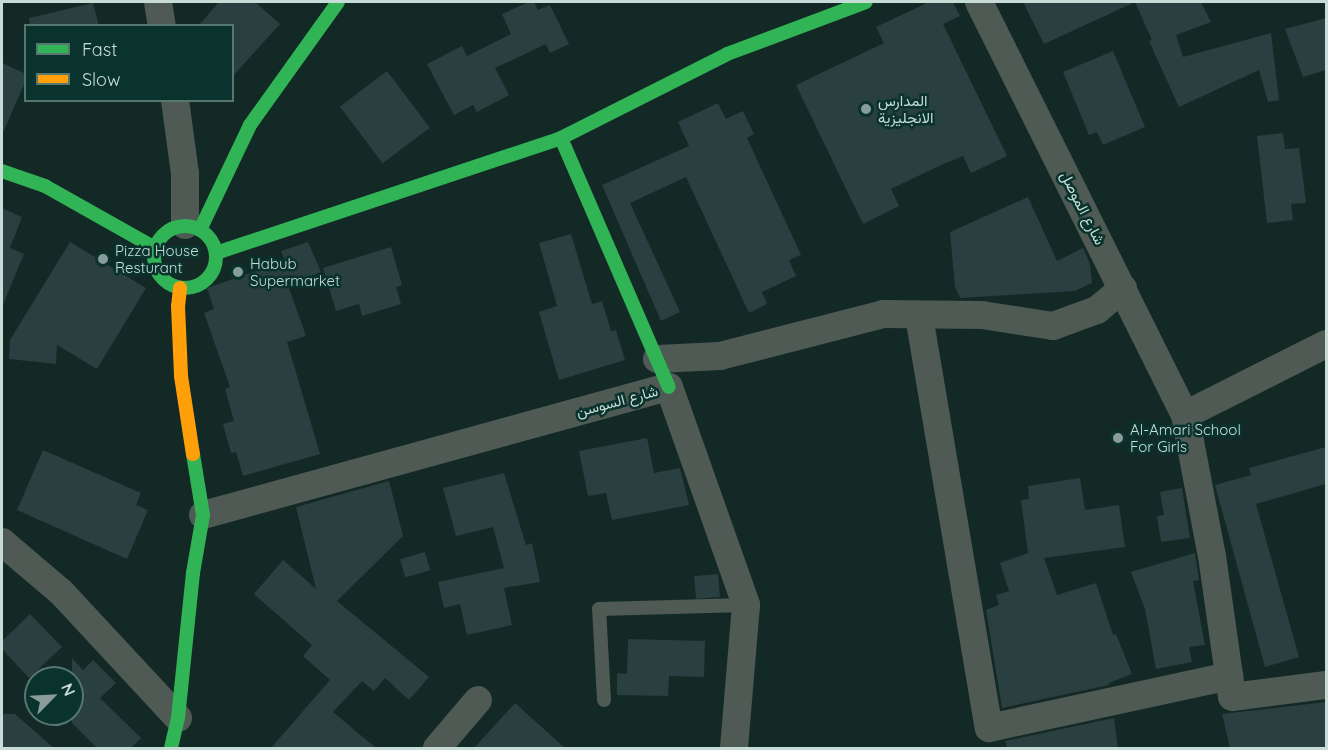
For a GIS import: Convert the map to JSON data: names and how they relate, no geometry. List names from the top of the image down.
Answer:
{
  "streets": {
    "street": ["شارع الموصل", "شارع السوسن"]
  },
  "places": [
    "المدارس الانجليزية",
    "Pizza House Resturant",
    "Habub Supermarket",
    "Al-Amari School For Girls"
  ],
  "legend": ["Fast", "Slow"],
  "north": "top right"
}
